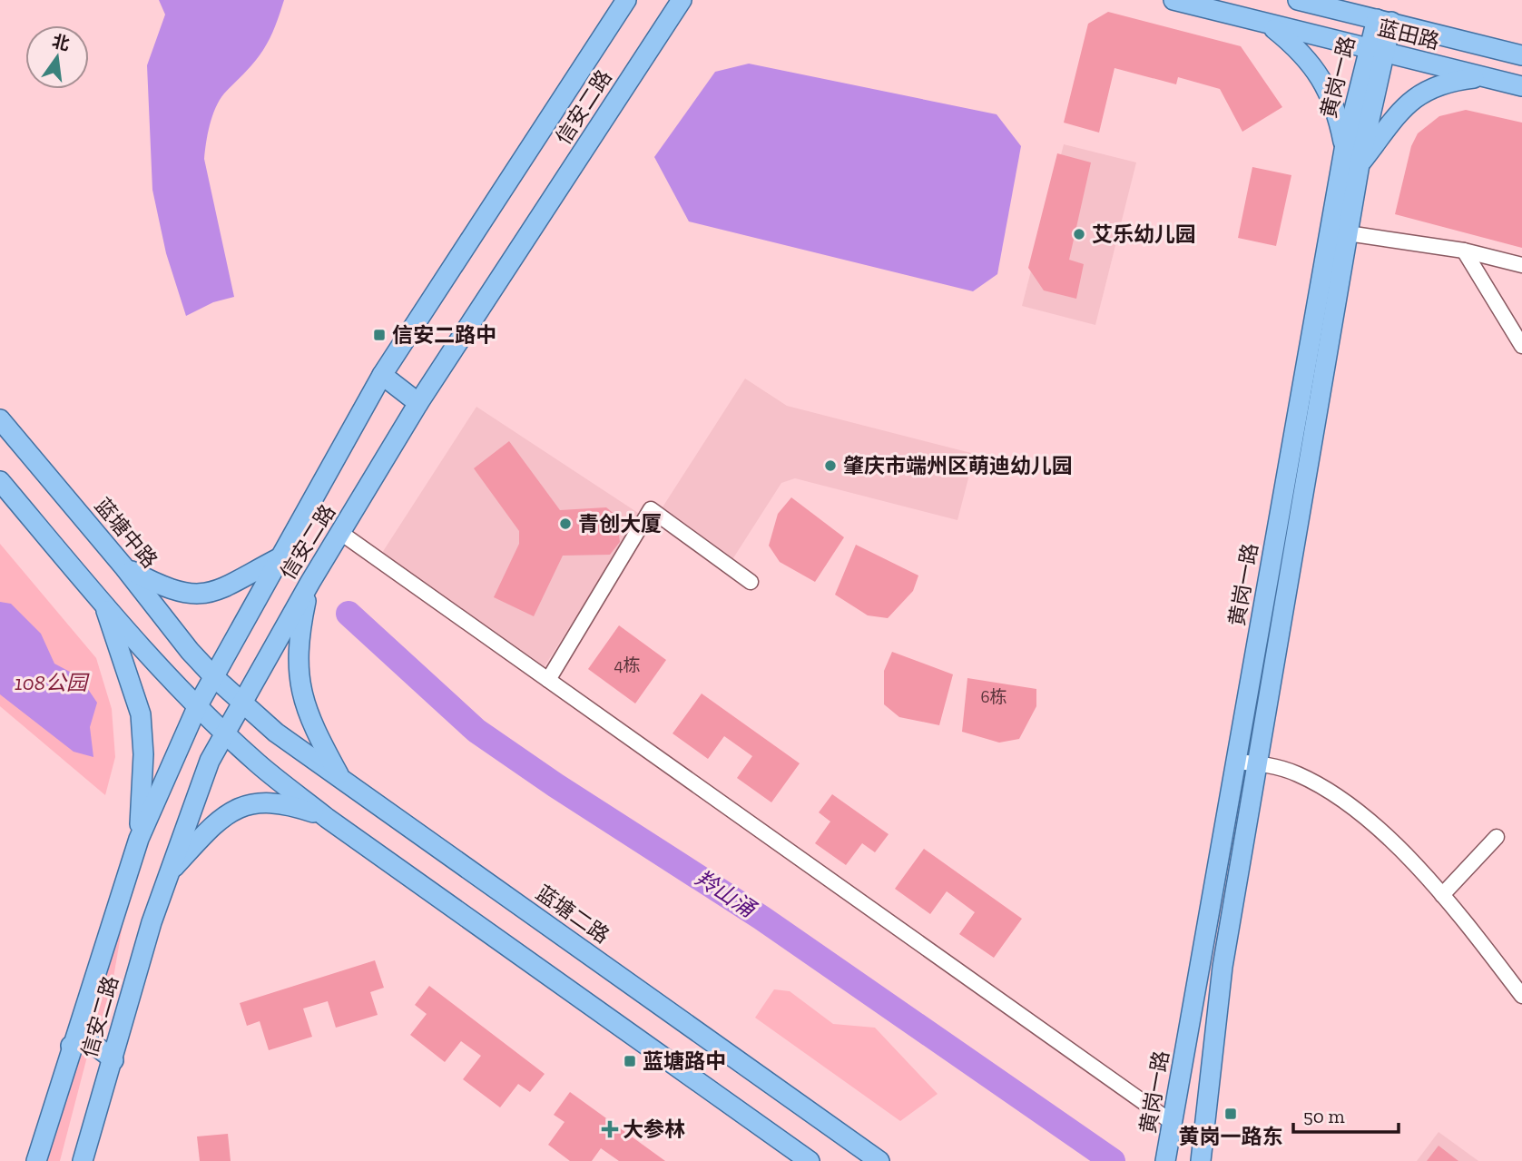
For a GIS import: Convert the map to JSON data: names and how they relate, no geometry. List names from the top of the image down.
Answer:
{
  "streets": {
    "main road": [
      "蓝田路",
      "黄岗一路",
      "信安二路",
      "蓝塘中路",
      "蓝塘二路"
    ]
  },
  "crossings": [
    ["蓝田路", "黄岗一路"],
    ["信安二路", "蓝塘中路"],
    ["信安二路", "蓝塘二路"],
    ["蓝塘中路", "蓝塘二路"]
  ],
  "water": ["羚山涌"],
  "parks": ["108公园"],
  "places": {
    "other": ["艾乐幼儿园", "肇庆市端州区萌迪幼儿园", "青创大厦"],
    "transit": ["信安二路中", "蓝塘路中", "黄岗一路东"],
    "health": ["大参林"]
  },
  "house_numbers": ["4栋", "6栋"],
  "scale_bar": "50 m",
  "north": "top"
}
